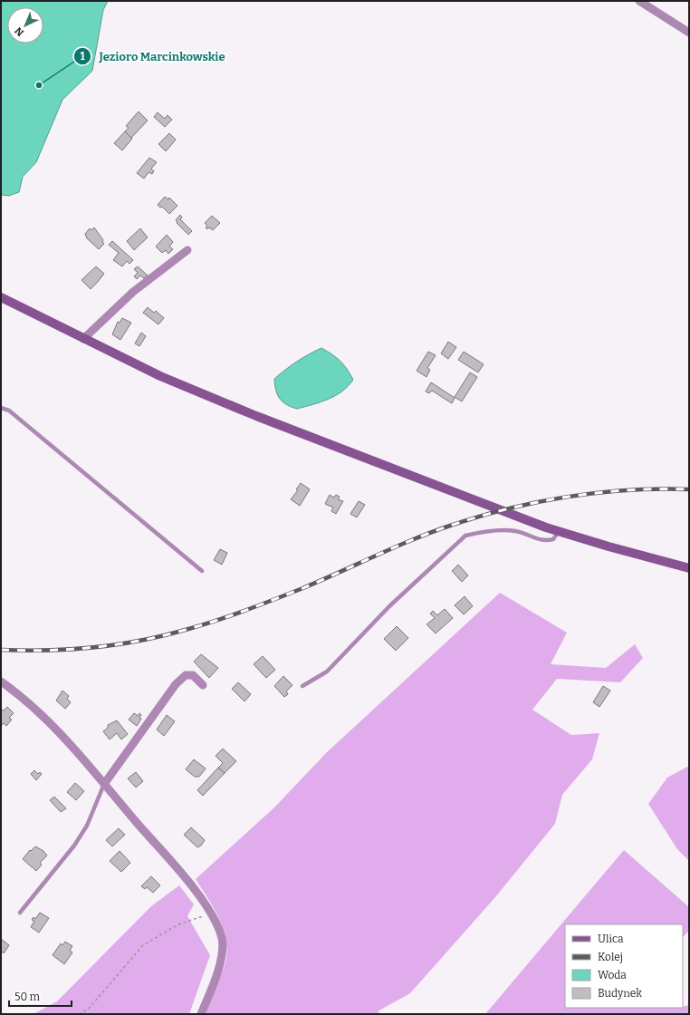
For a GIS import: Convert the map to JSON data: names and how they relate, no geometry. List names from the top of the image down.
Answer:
{
  "places": ["Jezioro Marcinkowskie"],
  "legend": [
    "Ulica",
    "Kolej",
    "Woda",
    "Budynek"
  ],
  "scale_bar": "50 m",
  "north": "bottom left"
}
